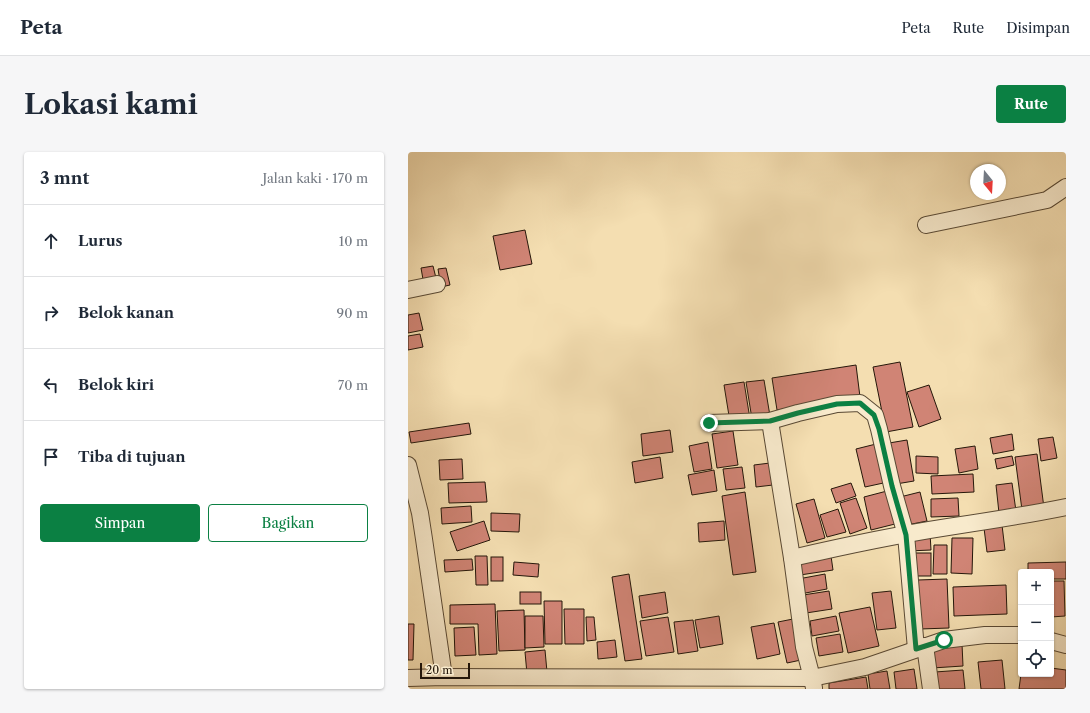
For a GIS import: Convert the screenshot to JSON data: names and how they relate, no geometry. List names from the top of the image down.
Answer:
{
  "scale_bar": "20 m",
  "north": "bottom",
  "page": {
    "header": "Peta",
    "nav": ["Peta", "Rute", "Disimpan"],
    "buttons": [
      "Rute",
      ["Simpan", "Bagikan"]
    ],
    "title": "Lokasi kami",
    "heading": ["3 mnt", "Jalan kaki · 170 m"],
    "list": [
      ["Lurus", "10 m"],
      ["Belok kanan", "90 m"],
      ["Belok kiri", "70 m"],
      "Tiba di tujuan"
    ],
    "map_buttons": ["+", "−"],
    "scale": "20 m"
  }
}
